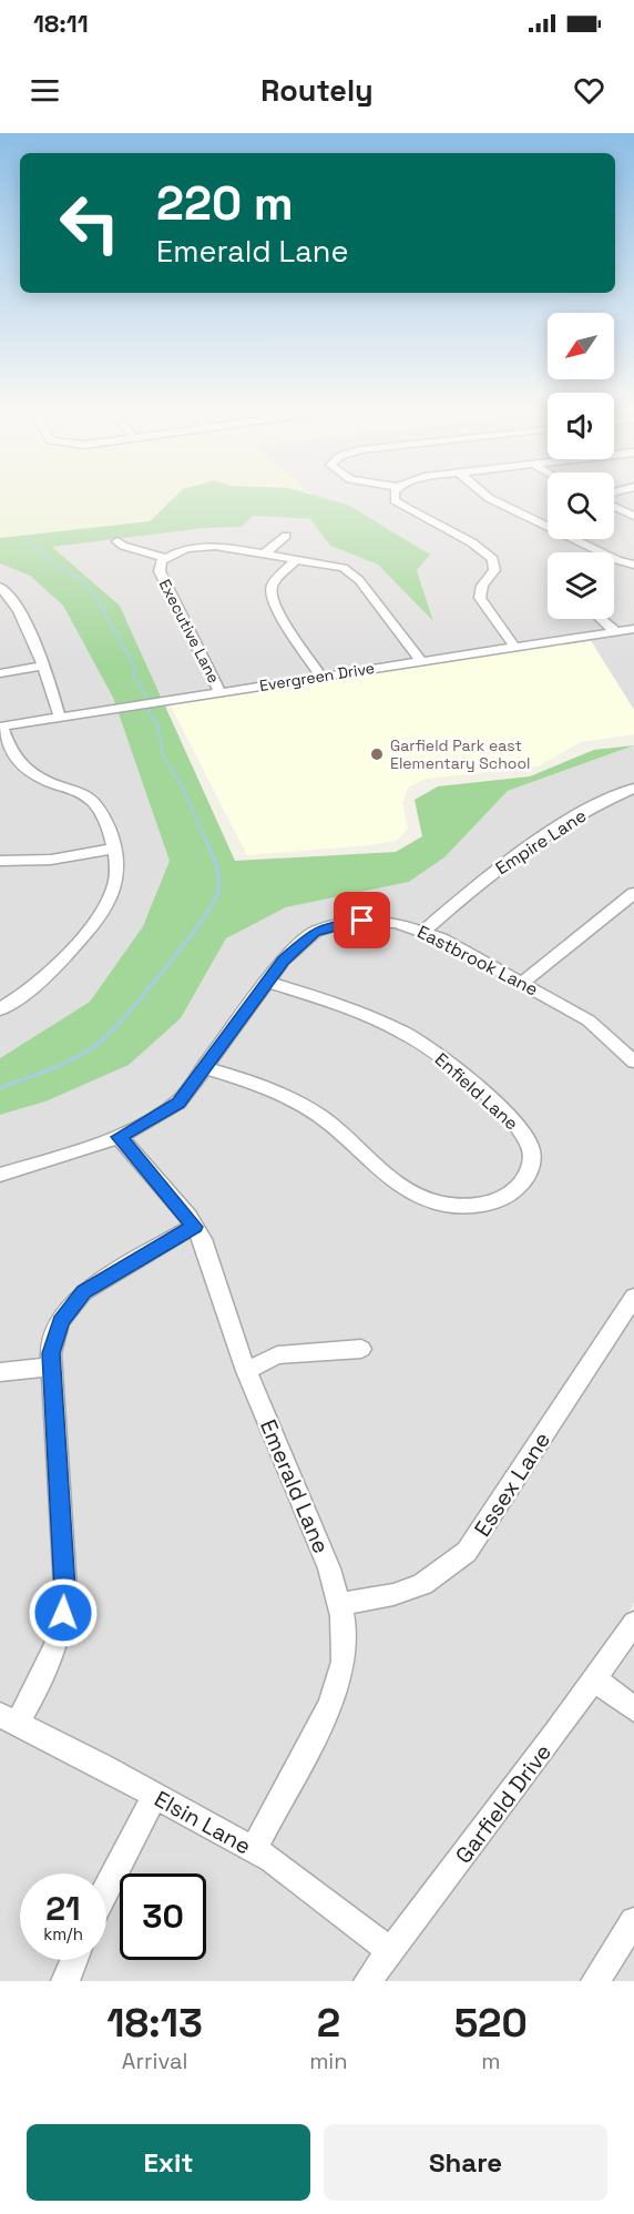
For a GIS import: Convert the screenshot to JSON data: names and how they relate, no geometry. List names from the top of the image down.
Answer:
{
  "streets": {
    "street": [
      "Executive Lane",
      "Evergreen Drive",
      "Empire Lane",
      "Eastbrook Lane",
      "Enfield Lane",
      "Essex Lane",
      "Emerald Lane",
      "Garfield Drive",
      "Elsin Lane"
    ]
  },
  "crossings": [
    ["Executive Lane", "Evergreen Drive"],
    ["Empire Lane", "Eastbrook Lane"],
    ["Eastbrook Lane", "Enfield Lane"],
    ["Eastbrook Lane", "Emerald Lane"],
    ["Essex Lane", "Emerald Lane"],
    ["Emerald Lane", "Elsin Lane"],
    ["Garfield Drive", "Elsin Lane"]
  ],
  "places": ["Garfield Park east Elementary School"],
  "north": "bottom left",
  "page": {
    "status": "18:11",
    "header": "Routely",
    "turn": ["220 m", "Emerald Lane"],
    "speed": "21 km/h",
    "limit": "30",
    "eta": [
      "18:13",
      "Arrival",
      "2",
      "min",
      "520",
      "m"
    ],
    "buttons": ["Exit", "Share"]
  }
}
